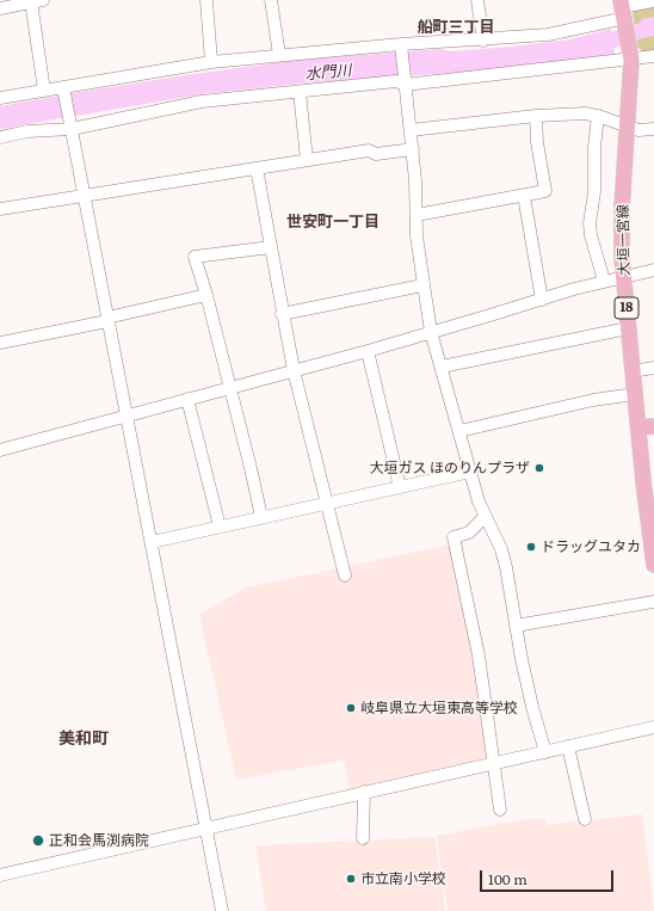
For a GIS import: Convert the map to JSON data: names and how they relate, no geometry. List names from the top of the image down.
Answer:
{
  "streets": {
    "main road": ["大垣一宮線", "18"]
  },
  "districts": ["船町三丁目", "世安町一丁目", "美和町"],
  "water": ["水門川"],
  "places": [
    "大垣ガス ほのりんプラザ",
    "ドラッグユタカ",
    "岐阜県立大垣東高等学校",
    "正和会馬渕病院",
    "市立南小学校"
  ],
  "scale_bar": "100 m"
}
